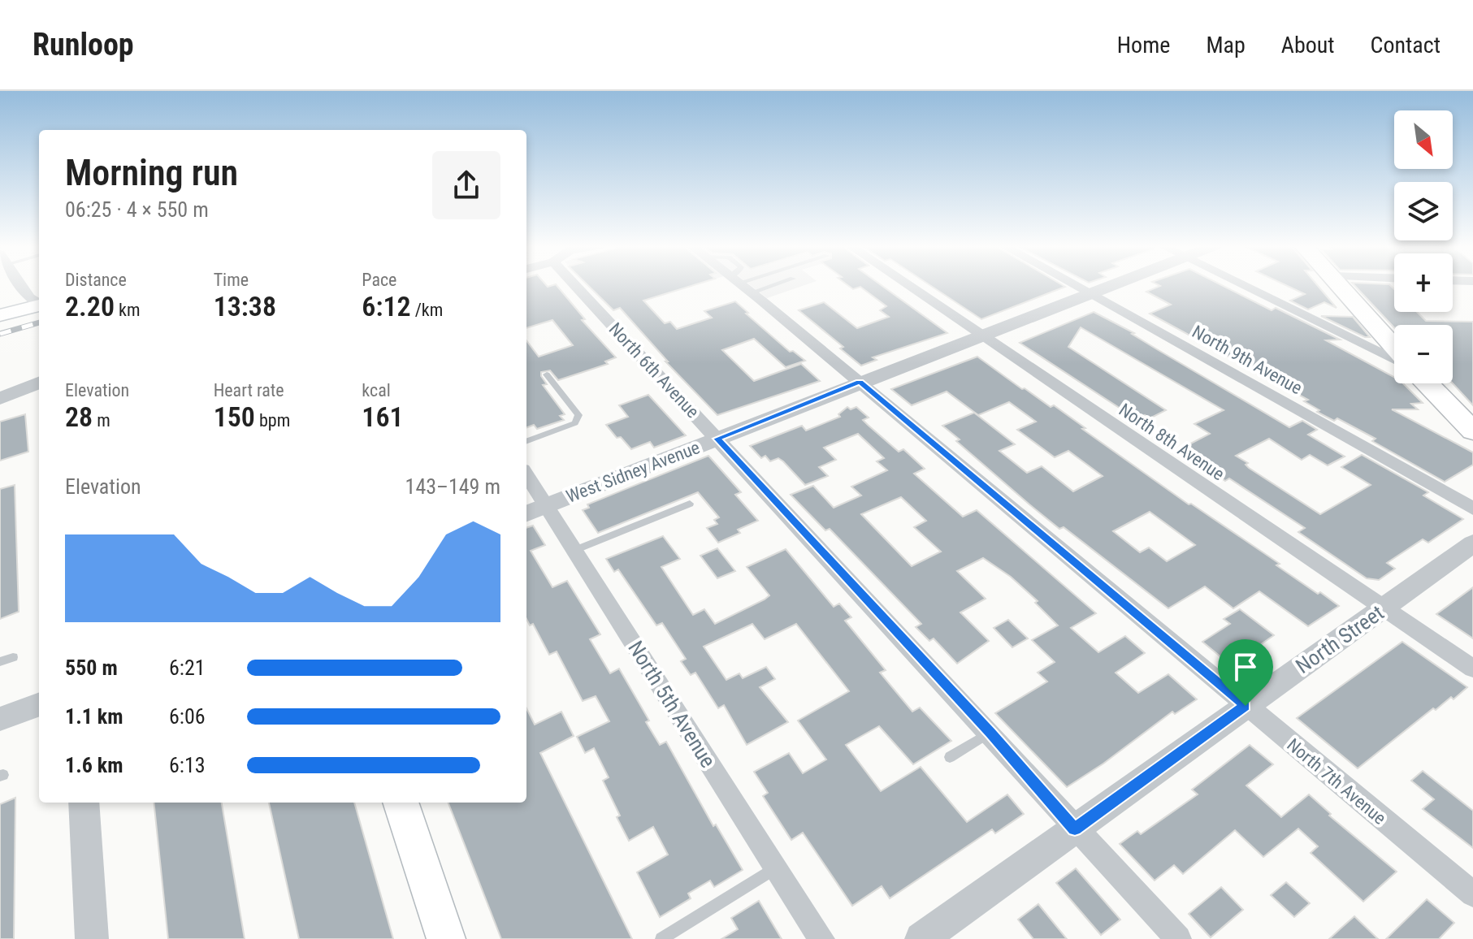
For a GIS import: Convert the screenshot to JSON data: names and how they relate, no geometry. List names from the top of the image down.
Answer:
{
  "streets": {
    "street": [
      "North 9th Avenue",
      "North 6th Avenue",
      "North 8th Avenue",
      "West Sidney Avenue",
      "North Street",
      "North 5th Avenue",
      "North 7th Avenue"
    ]
  },
  "crossings": [
    ["North 9th Avenue", "West Sidney Avenue"],
    ["North 6th Avenue", "West Sidney Avenue"],
    ["North 6th Avenue", "North Street"],
    ["North 8th Avenue", "West Sidney Avenue"],
    ["North 8th Avenue", "North Street"],
    ["West Sidney Avenue", "North 5th Avenue"],
    ["West Sidney Avenue", "North 7th Avenue"],
    ["North Street", "North 7th Avenue"]
  ],
  "north": "bottom right",
  "page": {
    "header": "Runloop",
    "nav": [
      "Home",
      "Map",
      "About",
      "Contact"
    ],
    "map_buttons": ["+", "−"],
    "heading": ["Morning run", "06:25 · 4 × 550 m"],
    "stats": [
      ["Distance", "2.20 km"],
      ["Time", "13:38"],
      ["Pace", "6:12 /km"],
      ["Elevation", "28 m"],
      ["Heart rate", "150 bpm"],
      ["kcal", "161"]
    ],
    "chart": ["Elevation", "143–149 m"],
    "list": [
      {
        "name": "550 m",
        "note": "6:21"
      },
      {
        "name": "1.1 km",
        "note": "6:06"
      },
      {
        "name": "1.6 km",
        "note": "6:13"
      }
    ]
  }
}
